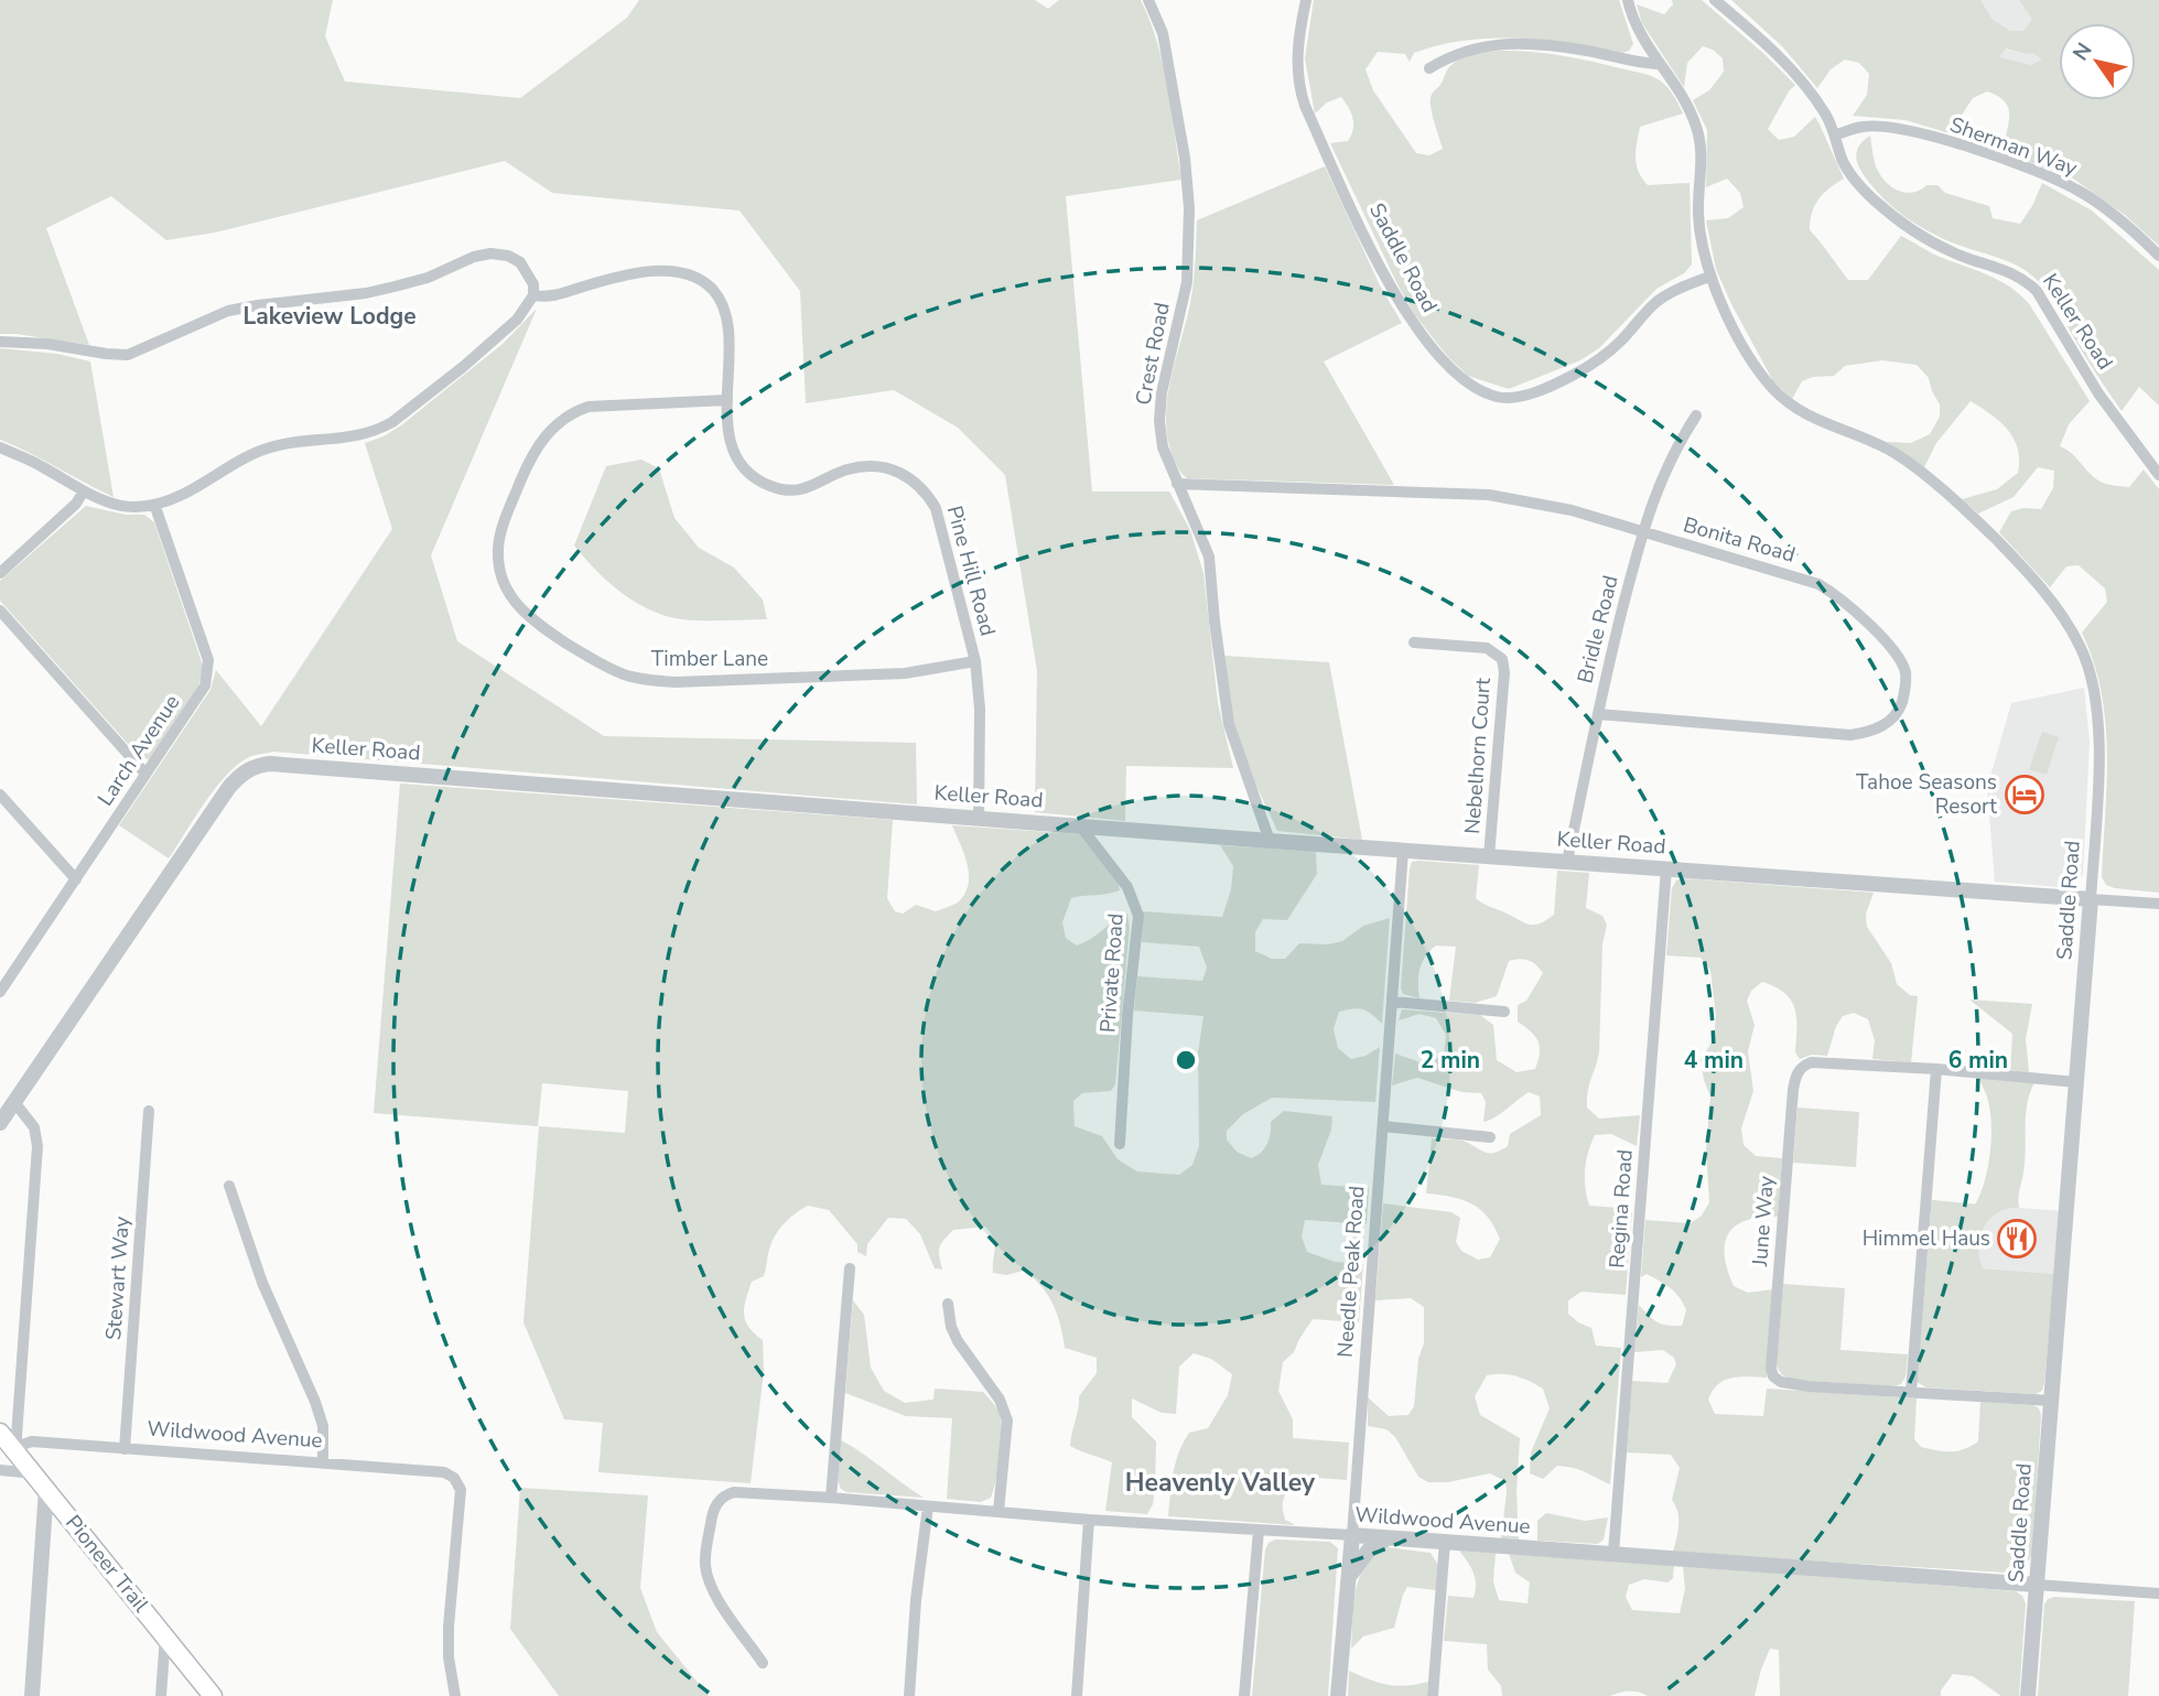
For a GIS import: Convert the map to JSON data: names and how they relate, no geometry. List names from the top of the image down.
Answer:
{
  "streets": {
    "main road": ["Pioneer Trail"],
    "street": [
      "Sherman Way",
      "Saddle Road",
      "Keller Road",
      "Crest Road",
      "Bonita Road",
      "Pine Hill Road",
      "Bridle Road",
      "Timber Lane",
      "Larch Avenue",
      "Nebelhorn Court",
      "Private Road",
      "Regina Road",
      "June Way",
      "Needle Peak Road",
      "Stewart Way",
      "Wildwood Avenue"
    ]
  },
  "crossings": [
    ["Sherman Way", "Keller Road"],
    ["Saddle Road", "Keller Road"],
    ["Saddle Road", "June Way"],
    ["Saddle Road", "Wildwood Avenue"],
    ["Keller Road", "Crest Road"],
    ["Keller Road", "Pine Hill Road"],
    ["Keller Road", "Bridle Road"],
    ["Keller Road", "Nebelhorn Court"],
    ["Keller Road", "Private Road"],
    ["Keller Road", "Regina Road"],
    ["Keller Road", "Needle Peak Road"],
    ["Crest Road", "Bonita Road"],
    ["Bonita Road", "Bridle Road"],
    ["Pine Hill Road", "Timber Lane"],
    ["Regina Road", "Wildwood Avenue"],
    ["Needle Peak Road", "Wildwood Avenue"],
    ["Stewart Way", "Wildwood Avenue"],
    ["Wildwood Avenue", "Pioneer Trail"]
  ],
  "districts": ["Lakeview Lodge", "Heavenly Valley"],
  "places": {
    "hotel": ["Tahoe Seasons Resort"],
    "restaurant": ["Himmel Haus"]
  },
  "north": "top left",
  "rings": ["2 min", "4 min", "6 min"]
}
